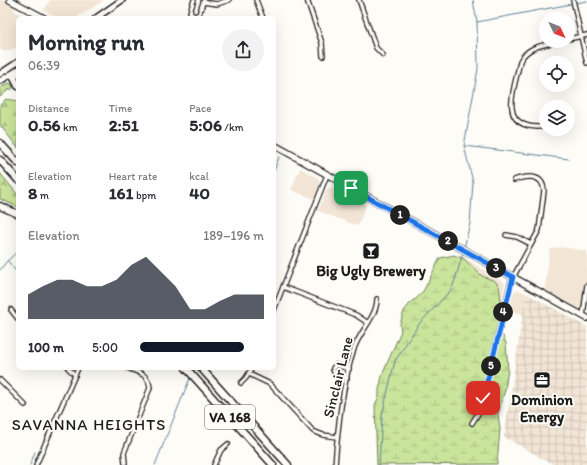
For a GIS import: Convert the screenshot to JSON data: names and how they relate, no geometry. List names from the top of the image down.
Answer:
{
  "streets": {
    "highway": ["VA 168"],
    "street": ["Sinclair Lane"]
  },
  "districts": ["SAVANNA HEIGHTS"],
  "places": {
    "bar": ["Big Ugly Brewery"],
    "office": ["Dominion Energy"]
  },
  "north": "bottom right",
  "page": {
    "heading": ["Morning run", "06:39"],
    "stats": [
      ["Distance", "0.56 km"],
      ["Time", "2:51"],
      ["Pace", "5:06 /km"],
      ["Elevation", "8 m"],
      ["Heart rate", "161 bpm"],
      ["kcal", "40"]
    ],
    "pins": [
      "1",
      "2",
      "3",
      "4",
      "5"
    ],
    "chart": ["Elevation", "189–196 m"],
    "list": [
      {
        "name": "100 m",
        "note": "5:00"
      }
    ]
  }
}
